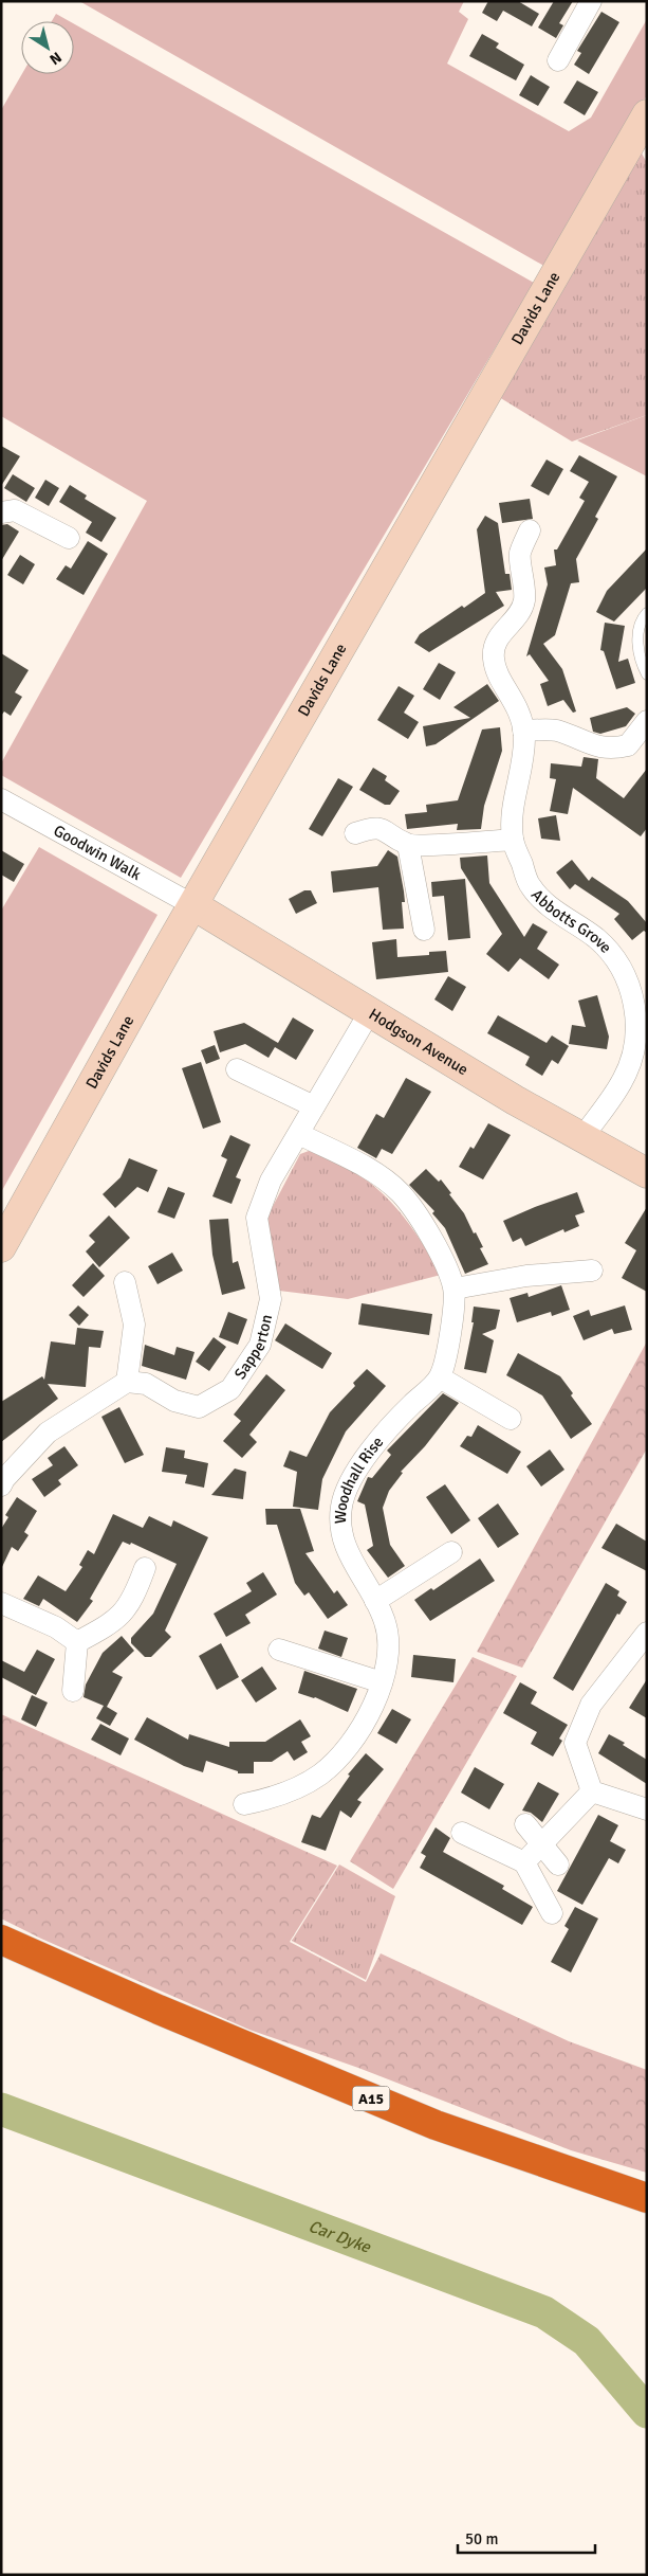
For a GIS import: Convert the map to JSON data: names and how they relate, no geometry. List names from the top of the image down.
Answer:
{
  "streets": {
    "highway": ["A15"],
    "street": [
      "Davids Lane",
      "Goodwin Walk",
      "Abbotts Grove",
      "Hodgson Avenue",
      "Sapperton",
      "Woodhall Rise"
    ]
  },
  "crossings": [
    ["Davids Lane", "Goodwin Walk"],
    ["Davids Lane", "Hodgson Avenue"],
    ["Goodwin Walk", "Hodgson Avenue"],
    ["Abbotts Grove", "Hodgson Avenue"],
    ["Hodgson Avenue", "Sapperton"]
  ],
  "water": ["Car Dyke"],
  "scale_bar": "50 m",
  "north": "bottom right"
}
